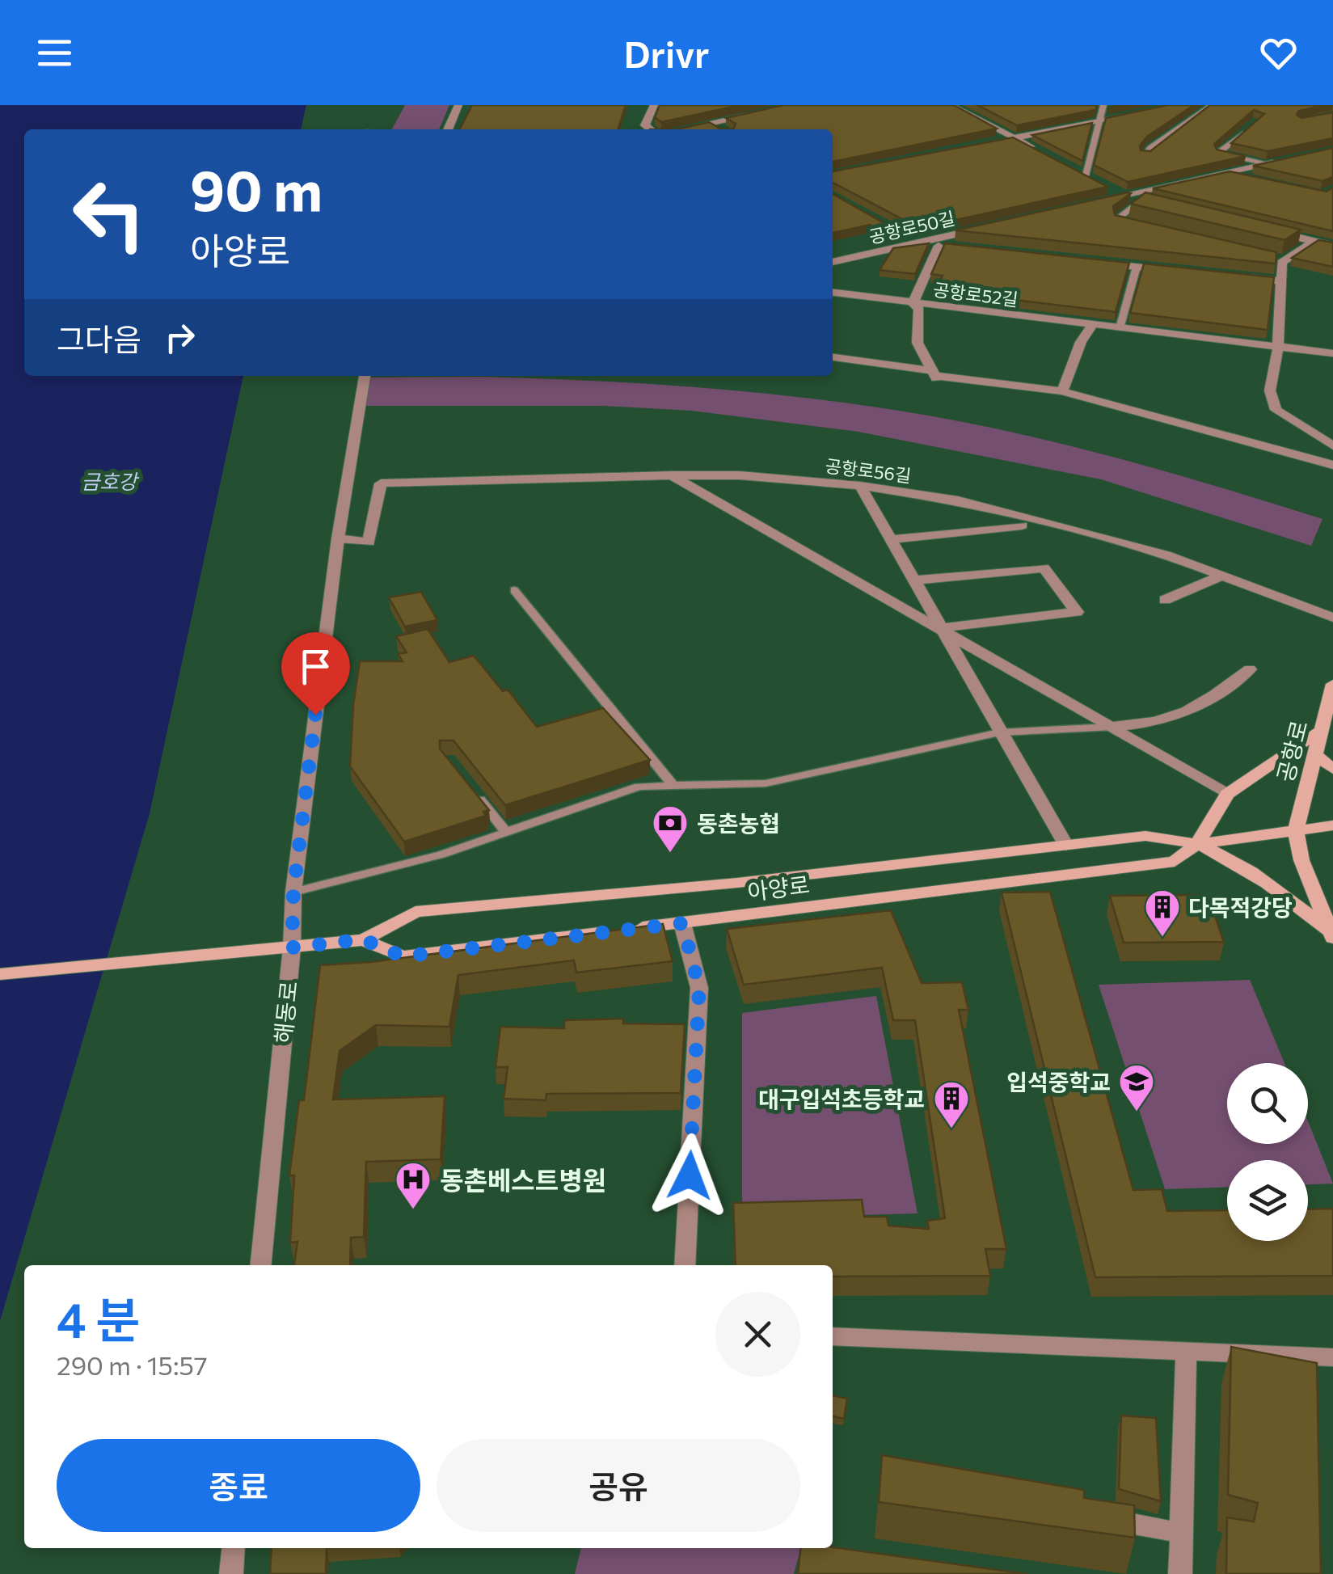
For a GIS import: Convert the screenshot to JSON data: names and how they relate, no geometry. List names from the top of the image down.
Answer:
{
  "streets": {
    "main road": ["공항로", "아양로"],
    "street": [
      "공항로50길",
      "공항로52길",
      "공항로56길",
      "해동로"
    ]
  },
  "crossings": [
    ["공항로56길", "해동로"],
    ["공항로", "아양로"],
    ["아양로", "해동로"]
  ],
  "water": ["금호강"],
  "places": {
    "bank": ["동촌농협"],
    "building": ["다목적강당", "대구입석초등학교"],
    "school or university": ["입석중학교"],
    "hospital": ["동촌베스트병원"]
  },
  "page": {
    "header": "Drivr",
    "turn": ["90 m", "아양로"],
    "then": "그다음",
    "heading": ["4 분", "290 m · 15:57"],
    "buttons": ["종료", "공유"]
  }
}
